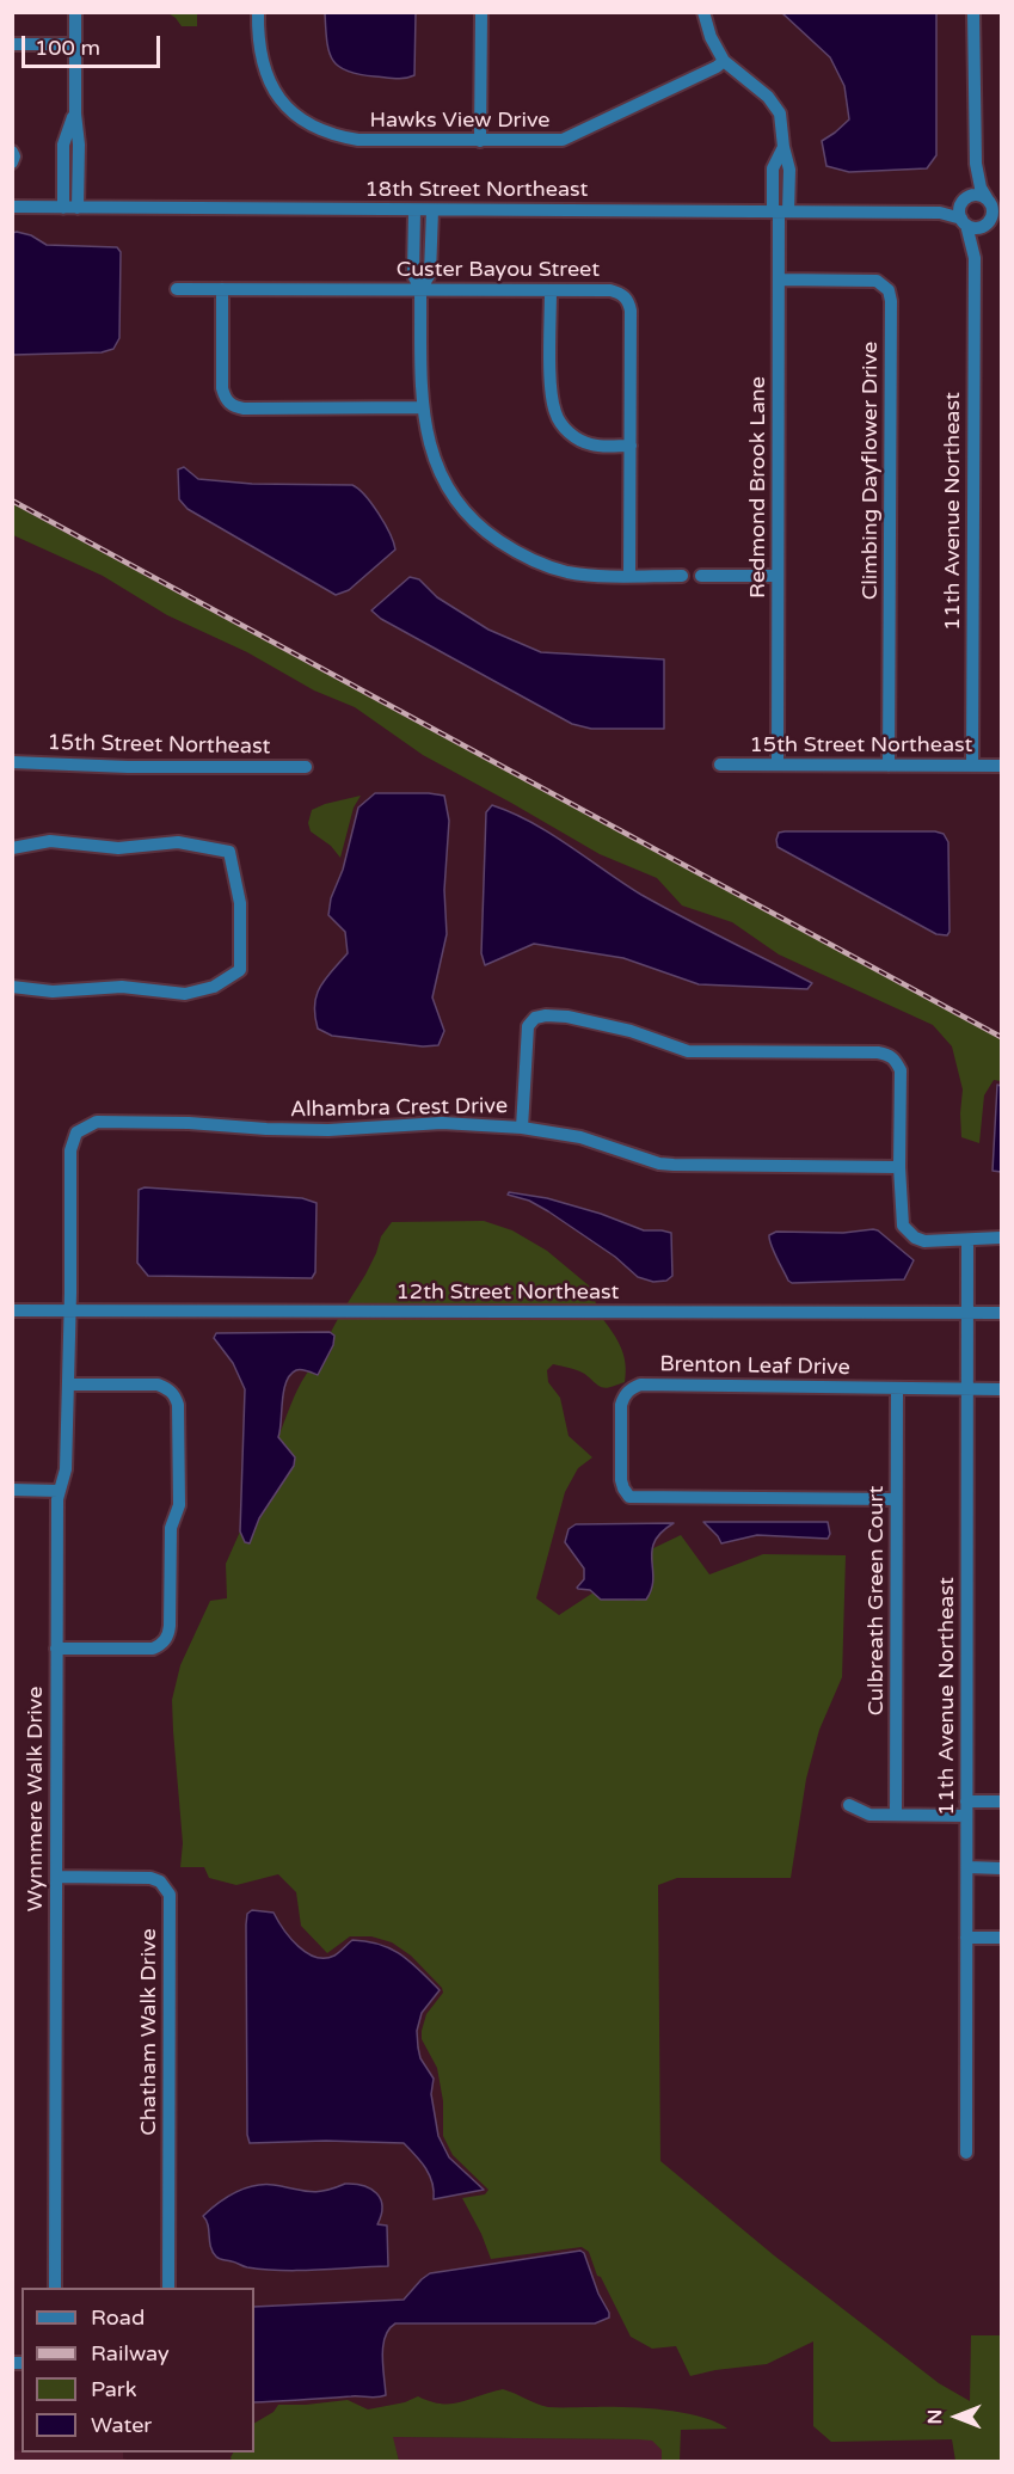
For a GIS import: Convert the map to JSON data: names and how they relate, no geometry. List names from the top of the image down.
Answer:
{
  "streets": {
    "street": [
      "Hawks View Drive",
      "18th Street Northeast",
      "Custer Bayou Street",
      "Climbing Dayflower Drive",
      "Redmond Brook Lane",
      "11th Avenue Northeast",
      "15th Street Northeast",
      "Alhambra Crest Drive",
      "12th Street Northeast",
      "Brenton Leaf Drive",
      "Culbreath Green Court",
      "Wynnmere Walk Drive",
      "Chatham Walk Drive"
    ]
  },
  "crossings": [
    ["Hawks View Drive", "Redmond Brook Lane"],
    ["18th Street Northeast", "Redmond Brook Lane"],
    ["18th Street Northeast", "11th Avenue Northeast"],
    ["Climbing Dayflower Drive", "Redmond Brook Lane"],
    ["Climbing Dayflower Drive", "15th Street Northeast"],
    ["Redmond Brook Lane", "15th Street Northeast"],
    ["11th Avenue Northeast", "15th Street Northeast"],
    ["11th Avenue Northeast", "12th Street Northeast"],
    ["11th Avenue Northeast", "Brenton Leaf Drive"],
    ["Alhambra Crest Drive", "12th Street Northeast"],
    ["Alhambra Crest Drive", "Wynnmere Walk Drive"],
    ["12th Street Northeast", "Wynnmere Walk Drive"],
    ["Brenton Leaf Drive", "Culbreath Green Court"],
    ["Wynnmere Walk Drive", "Chatham Walk Drive"]
  ],
  "legend": [
    "Road",
    "Railway",
    "Park",
    "Water"
  ],
  "scale_bar": "100 m",
  "north": "left"
}
